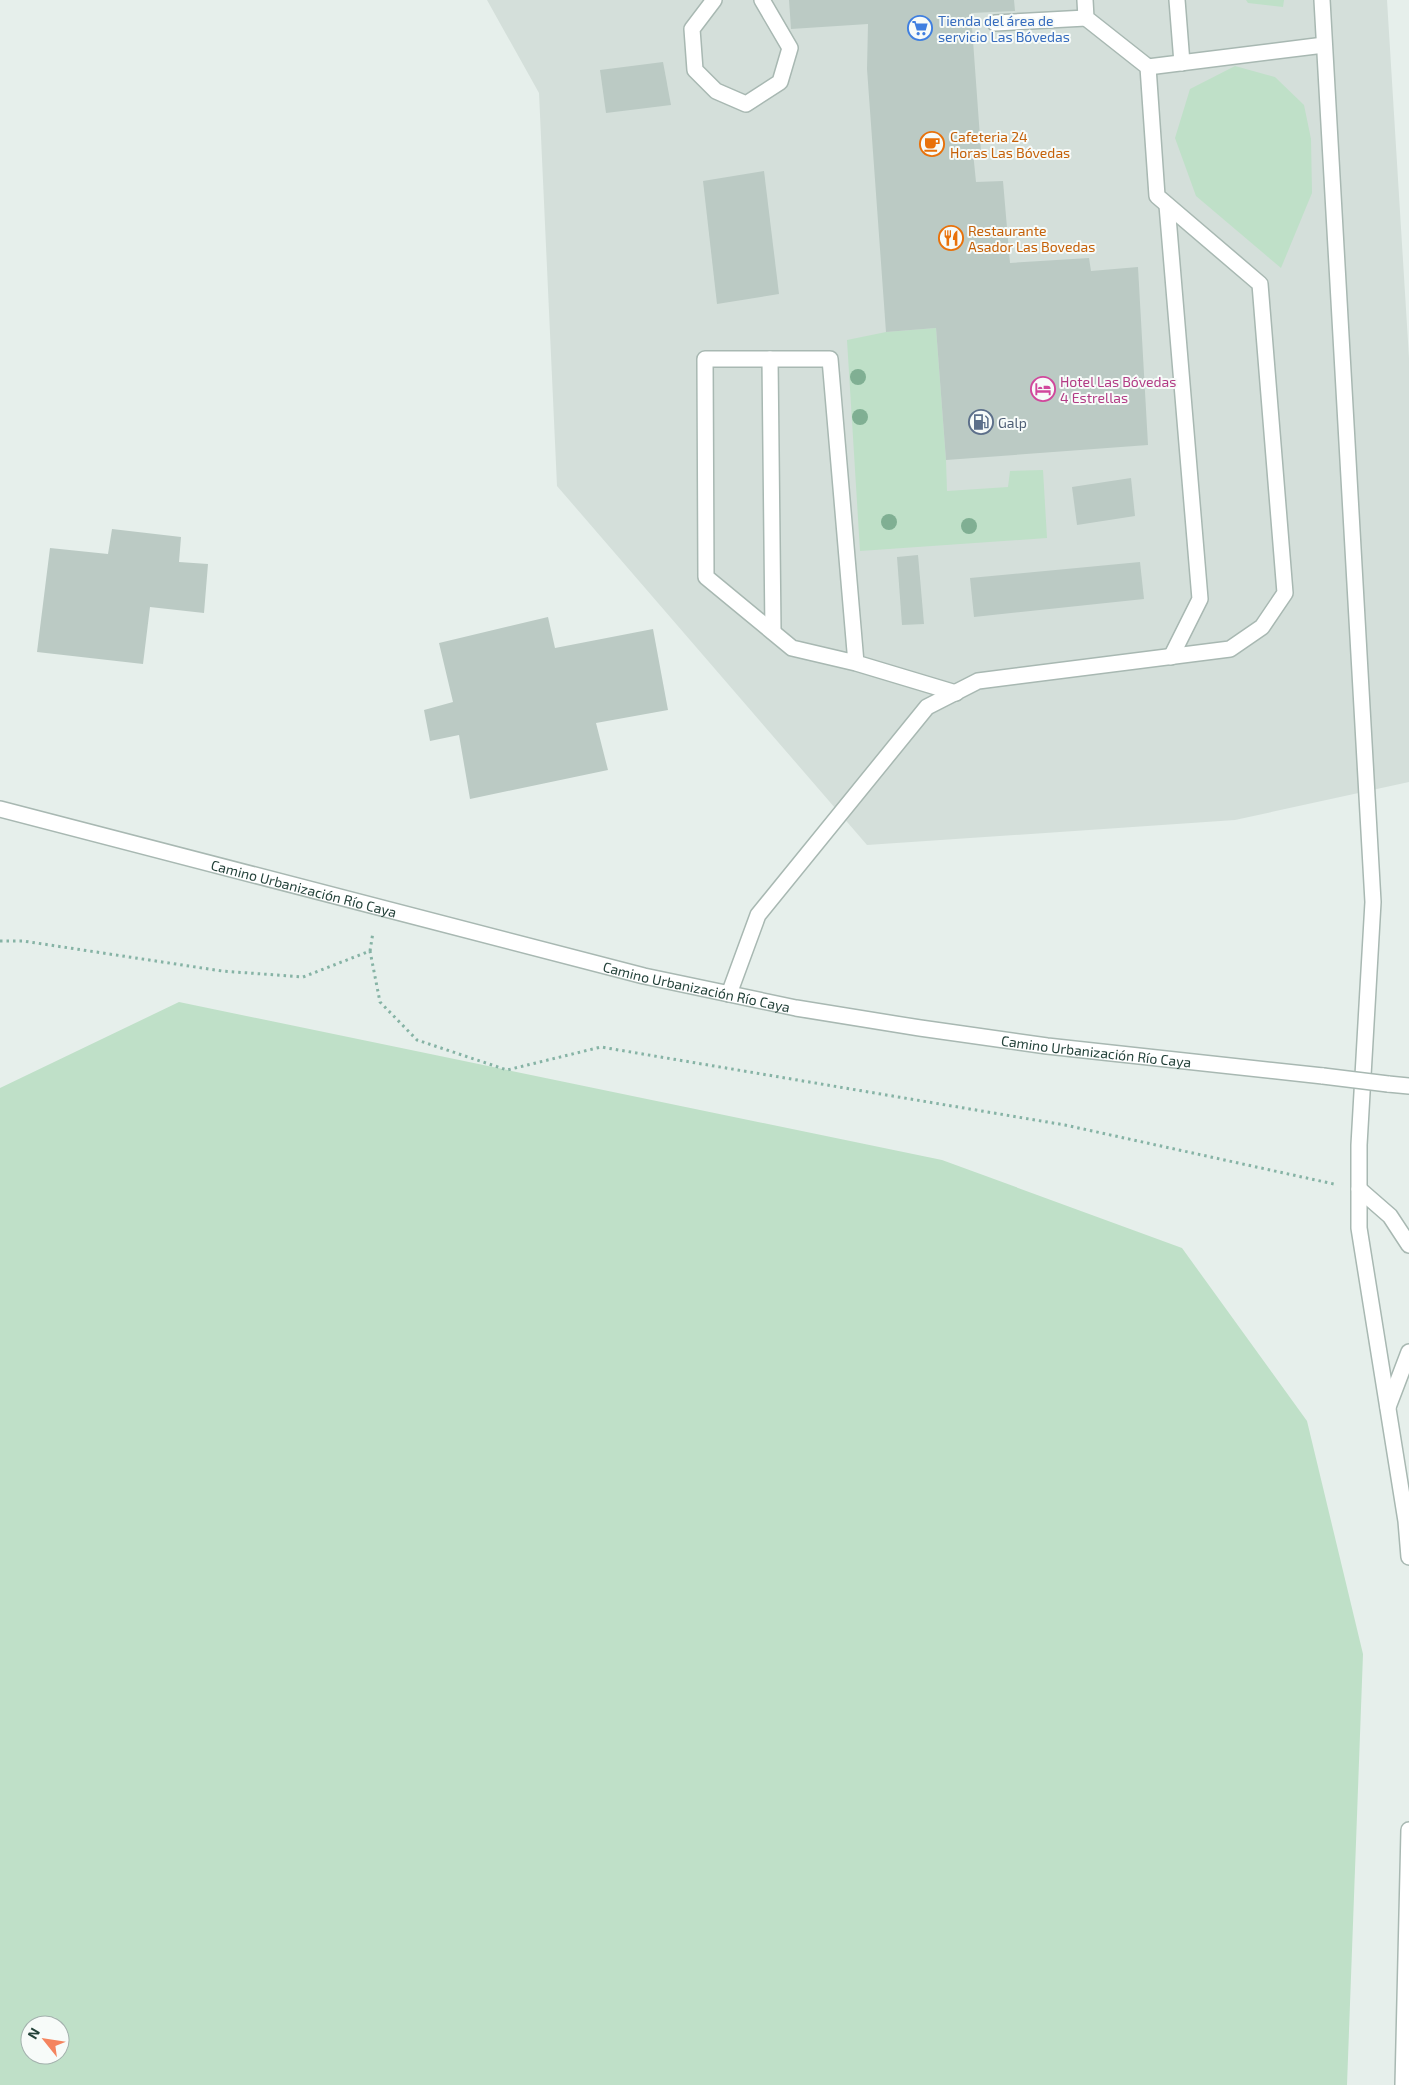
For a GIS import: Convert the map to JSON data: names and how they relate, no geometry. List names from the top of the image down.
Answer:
{
  "streets": {
    "street": ["Camino Urbanización Río Caya"]
  },
  "places": {
    "supermarket": ["Tienda del área de servicio Las Bóvedas"],
    "cafe": ["Cafeteria 24 Horas Las Bóvedas"],
    "restaurant": ["Restaurante Asador Las Bovedas"],
    "hotel": ["Hotel Las Bóvedas 4 Estrellas"],
    "fuel station": ["Galp"]
  },
  "north": "top left"
}
